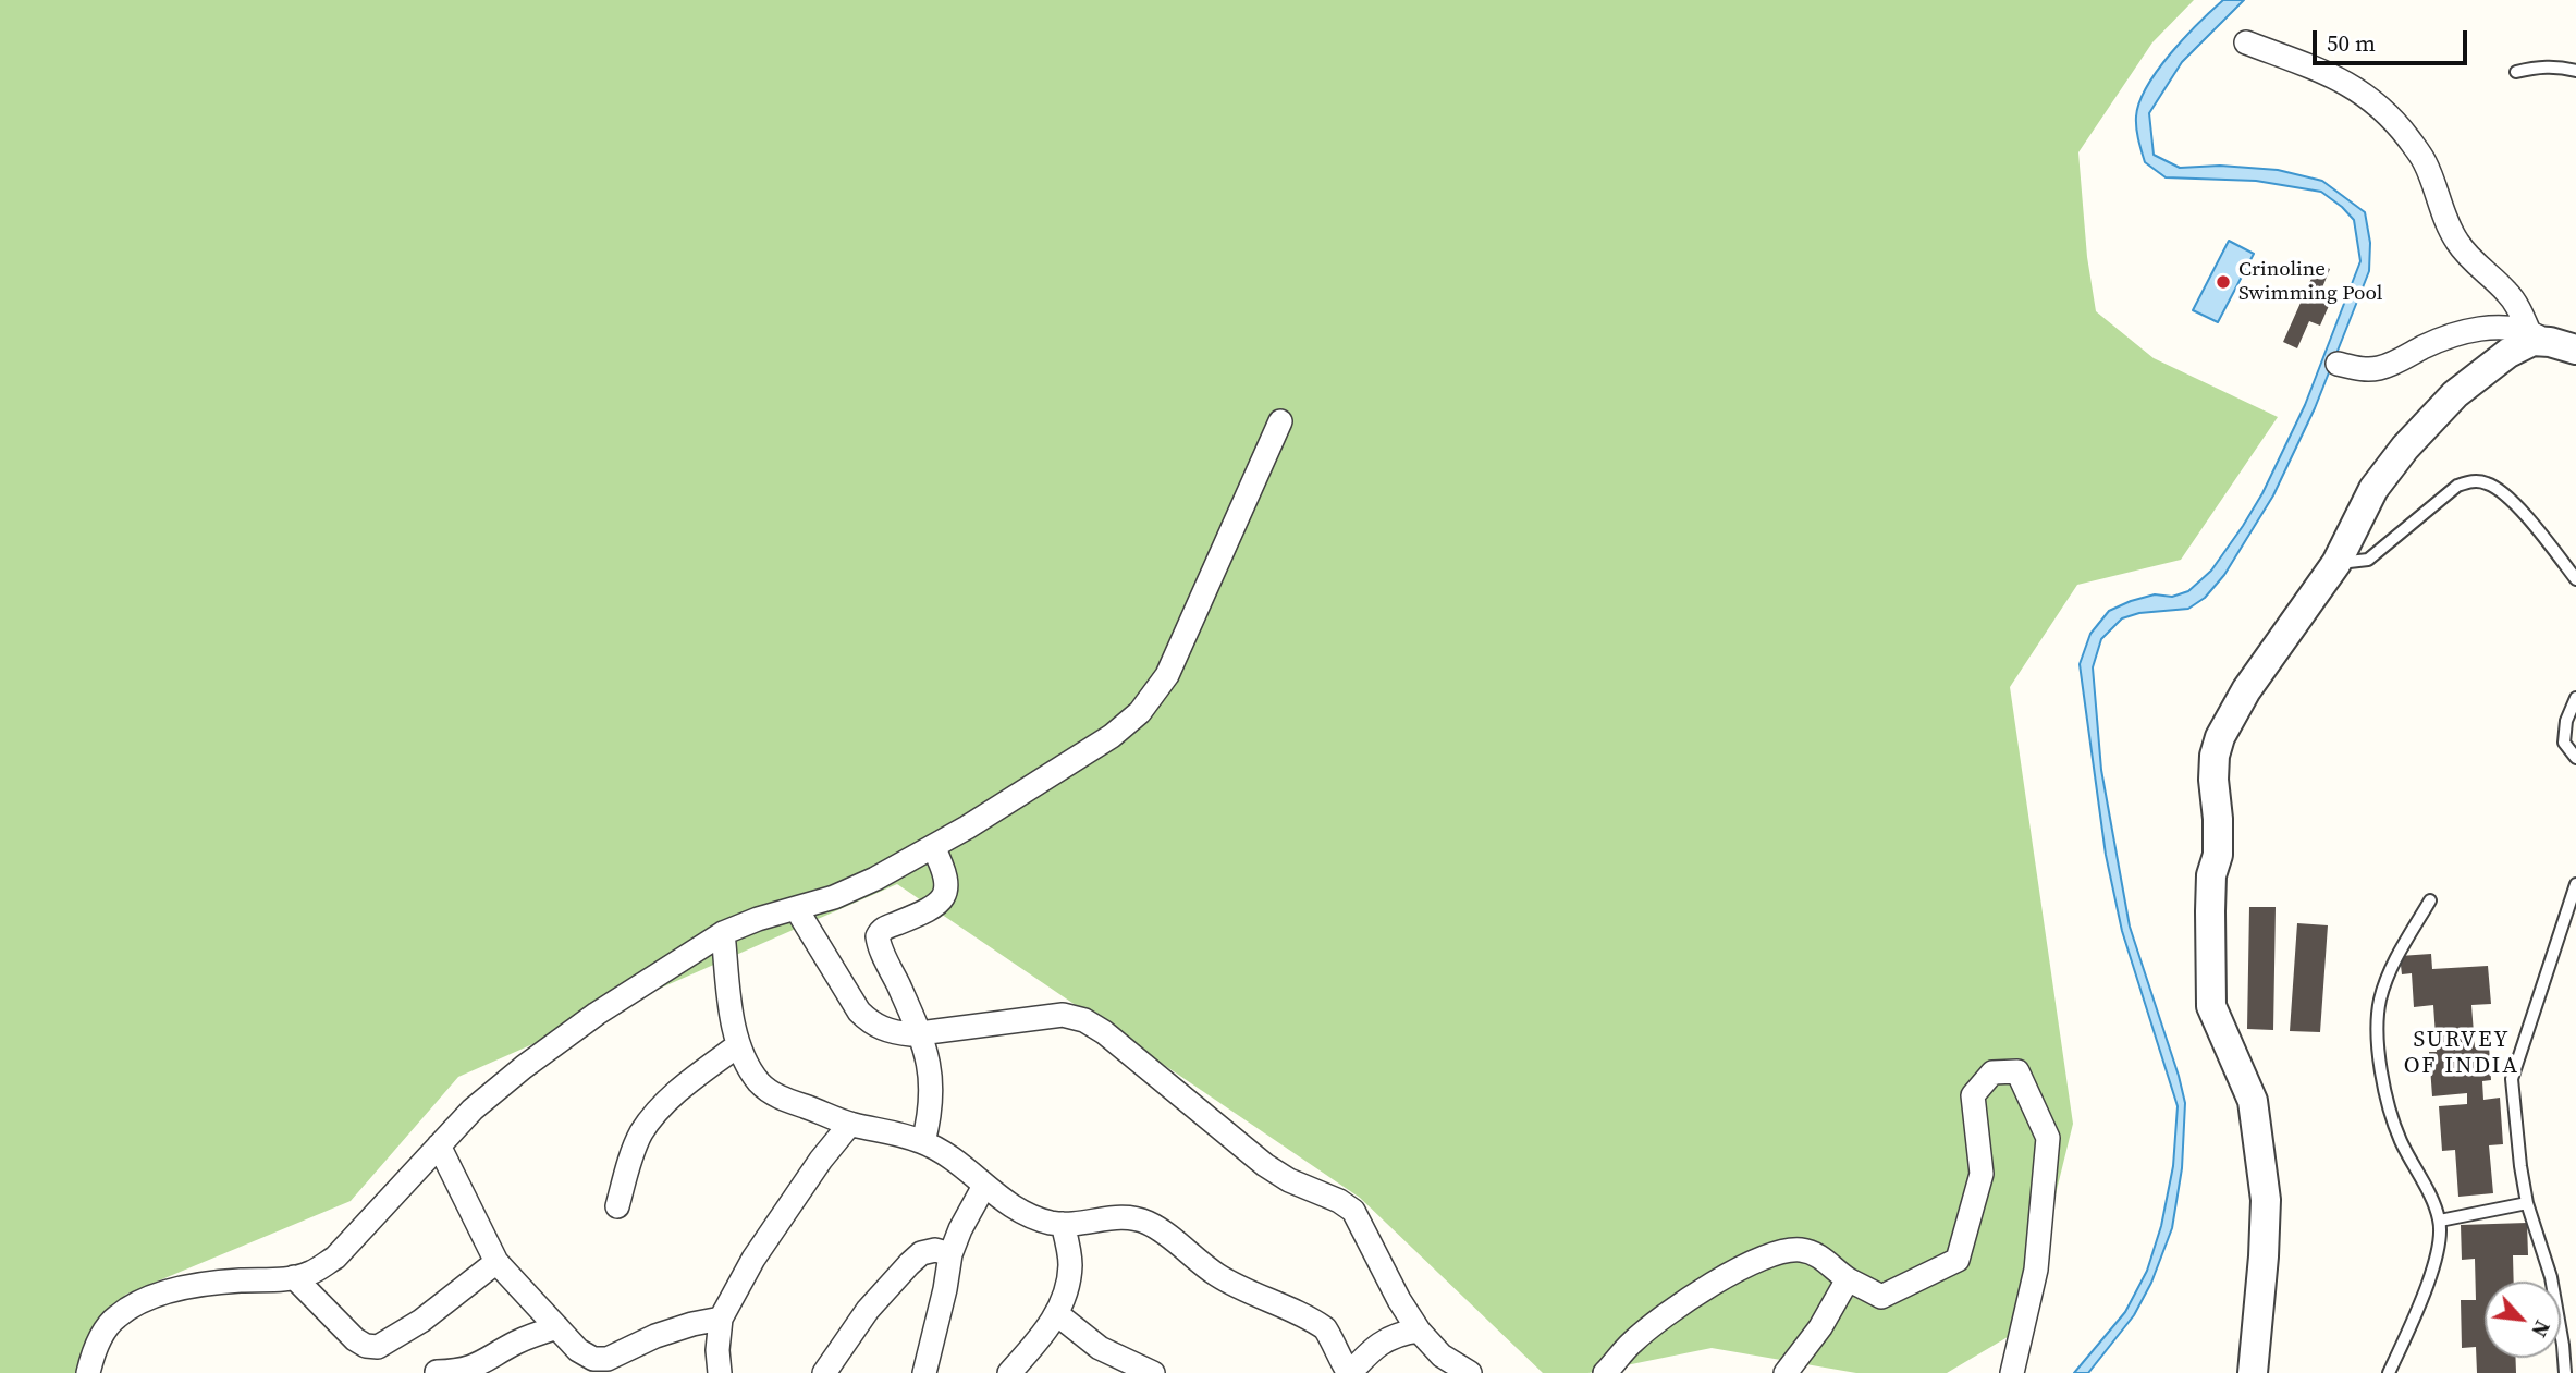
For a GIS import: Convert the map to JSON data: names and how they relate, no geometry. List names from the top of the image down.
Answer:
{
  "districts": ["SURVEY OF INDIA"],
  "places": ["Crinoline Swimming Pool"],
  "scale_bar": "50 m",
  "north": "bottom right"
}
